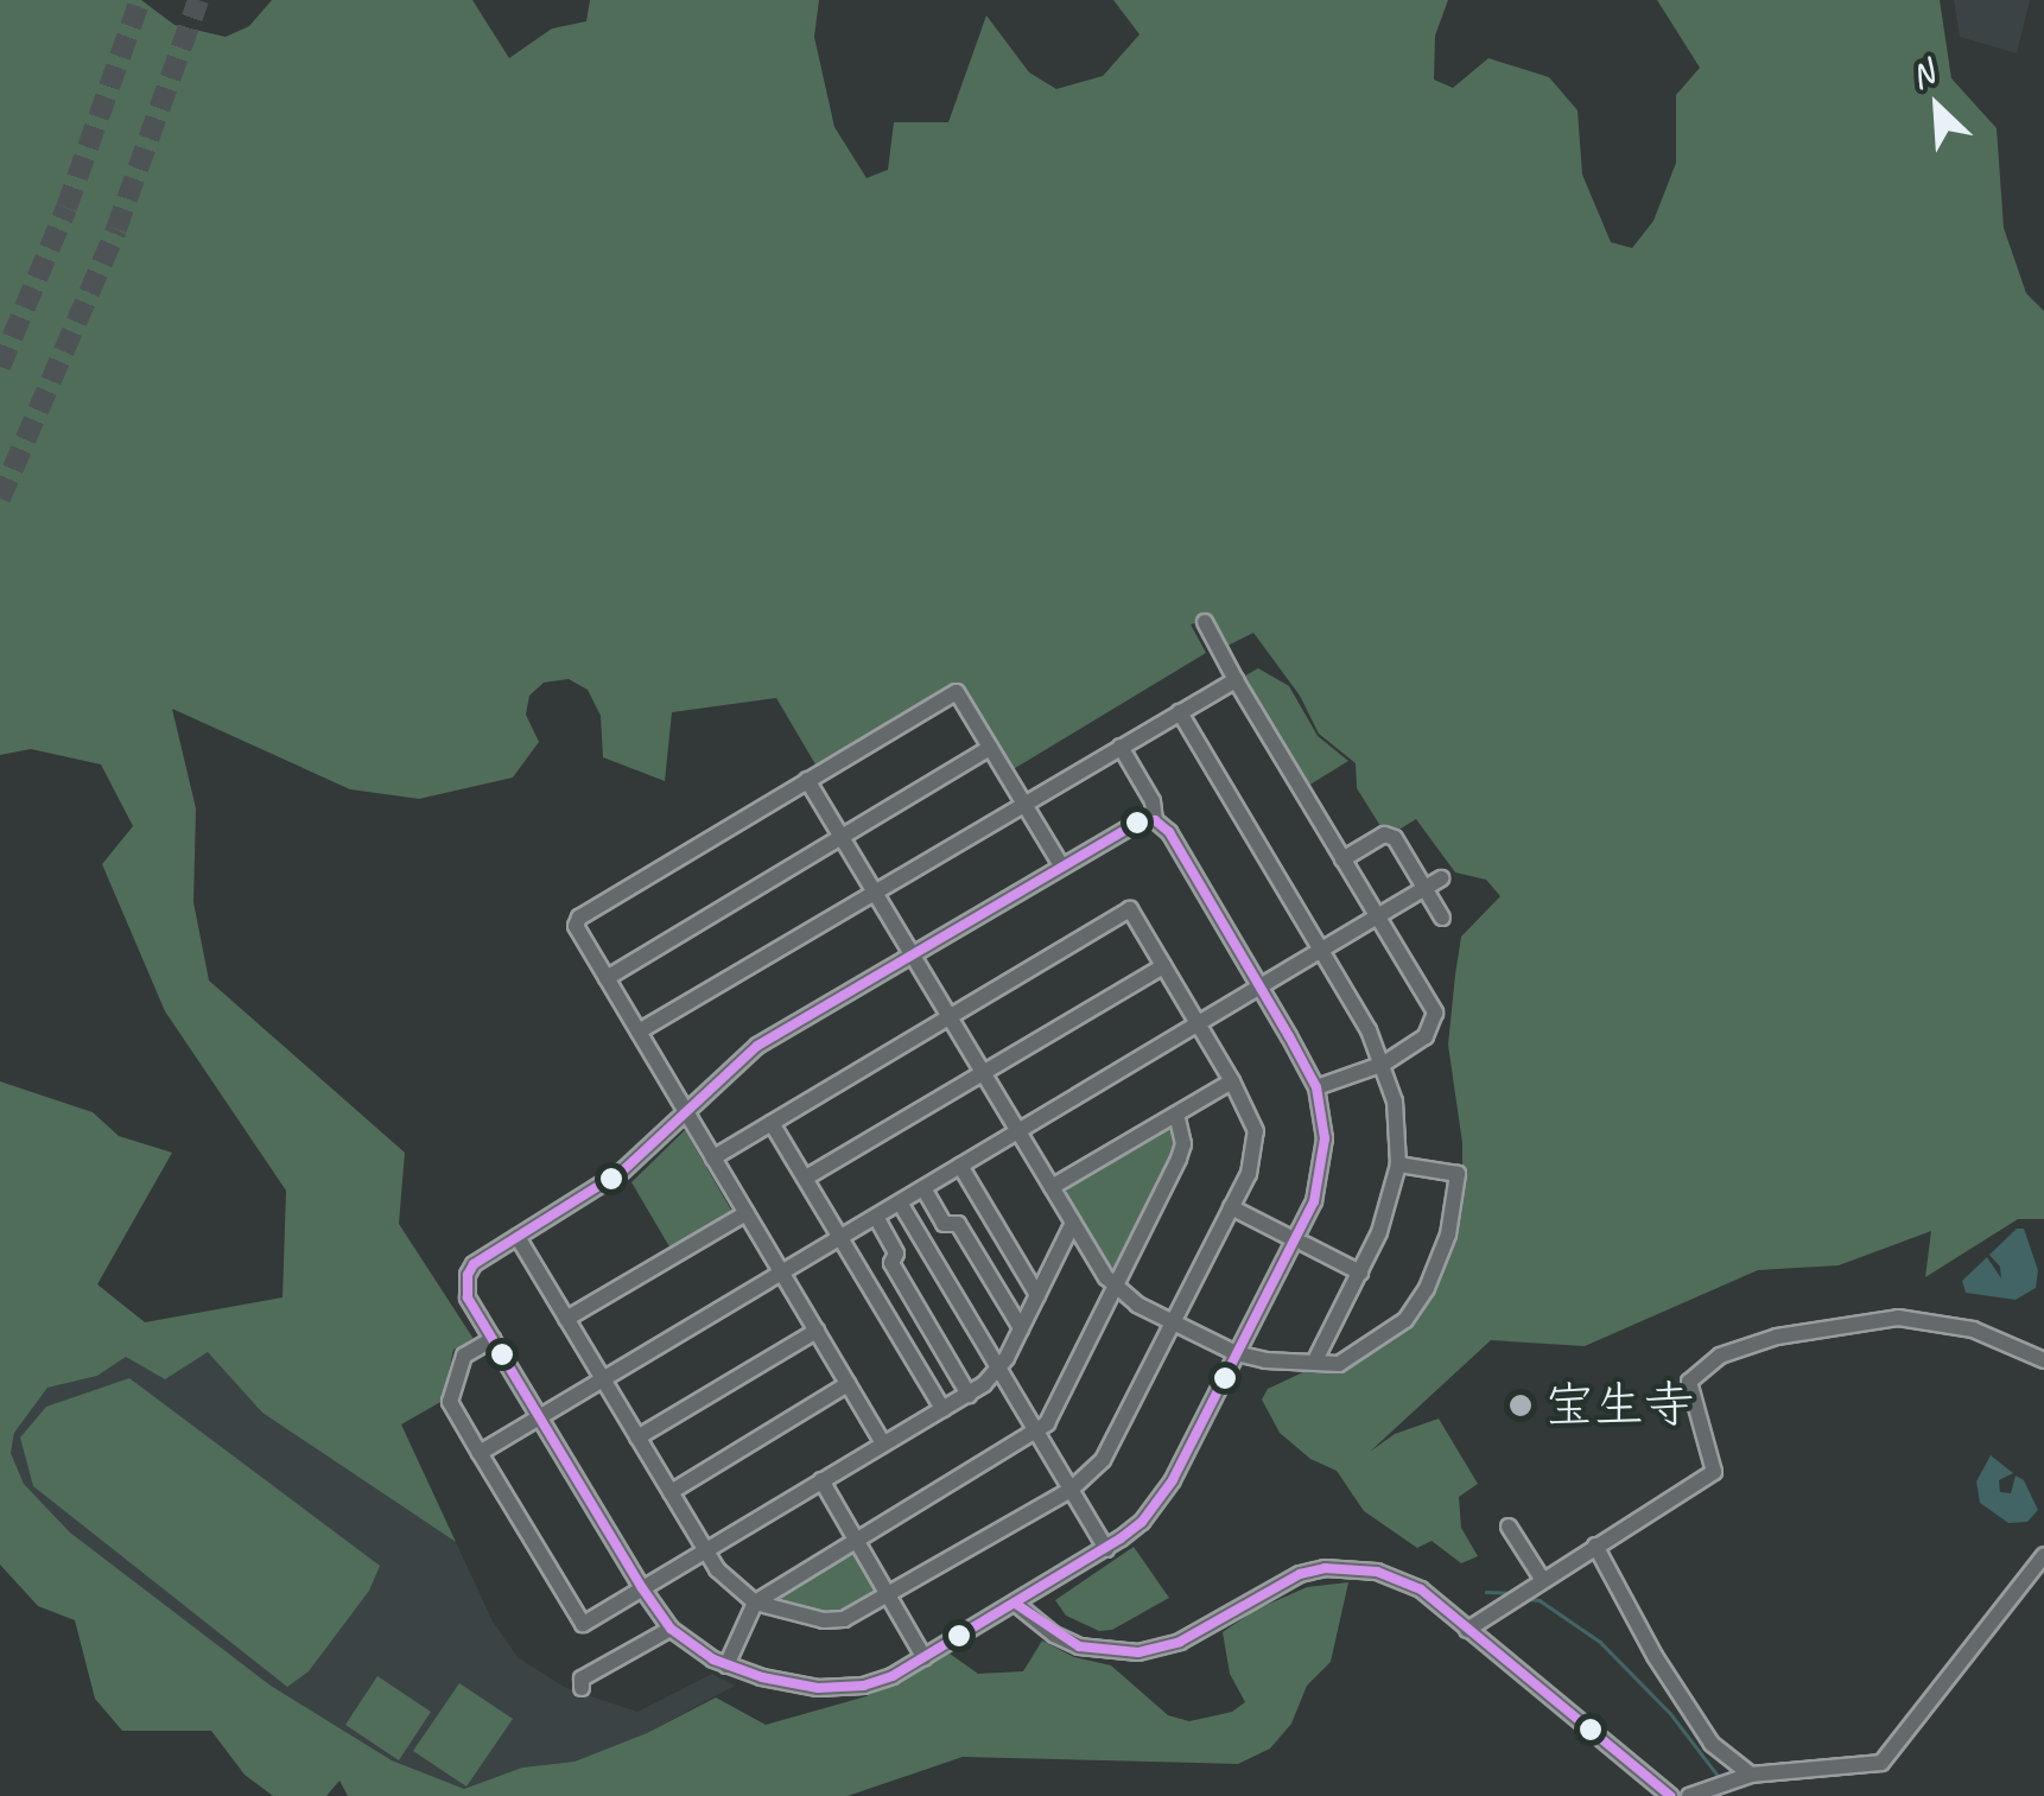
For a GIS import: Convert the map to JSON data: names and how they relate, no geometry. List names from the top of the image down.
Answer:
{
  "places": ["宝生寺"],
  "north": "top left"
}
